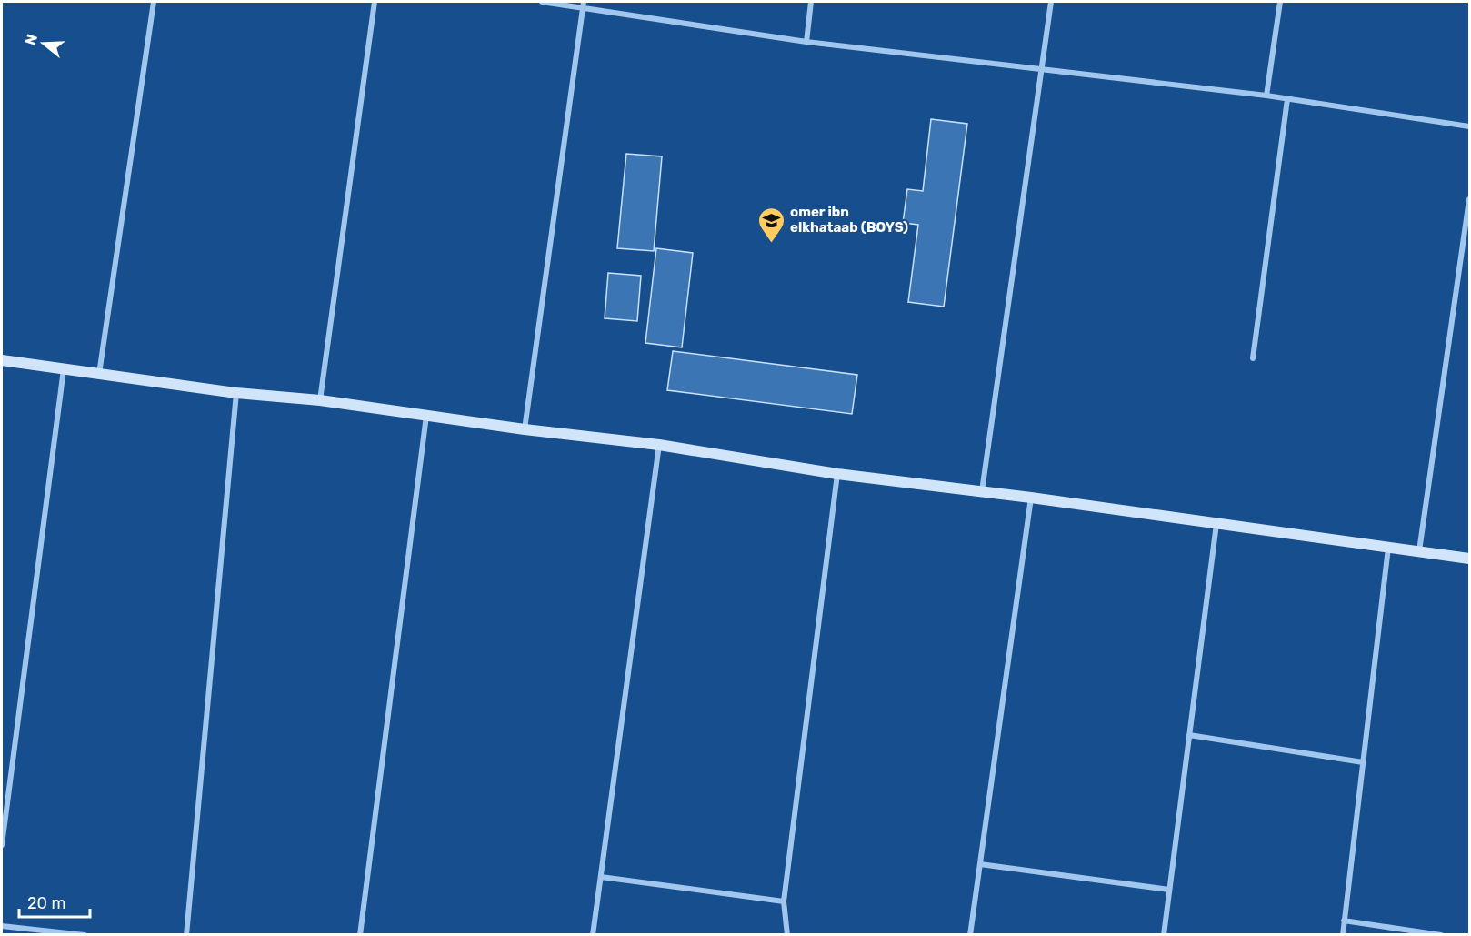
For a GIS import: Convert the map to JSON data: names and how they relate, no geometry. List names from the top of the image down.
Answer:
{
  "places": {
    "school or university": ["omer ibn elkhataab (BOYS)"]
  },
  "scale_bar": "20 m",
  "north": "left"
}
